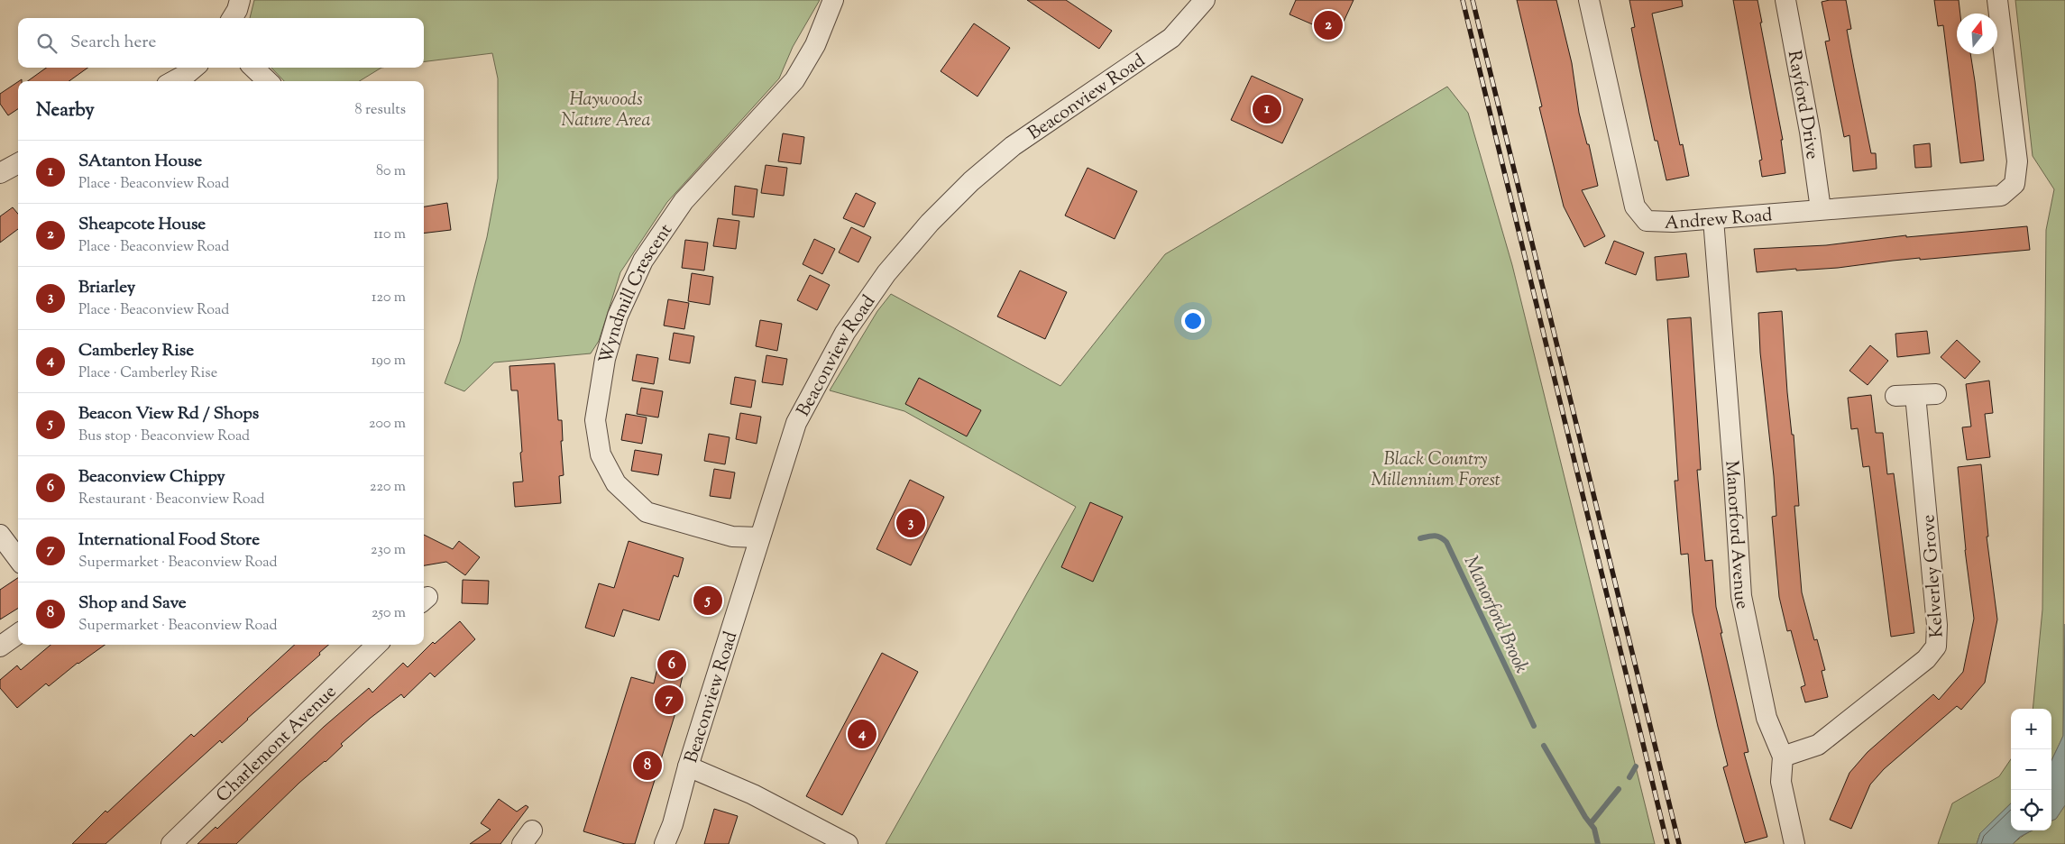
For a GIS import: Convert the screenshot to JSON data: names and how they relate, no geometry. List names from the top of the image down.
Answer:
{
  "streets": {
    "street": [
      "Beaconview Road",
      "Rayford Drive",
      "Andrew Road",
      "Wyndmill Crescent",
      "Manorford Avenue",
      "Kelverley Grove",
      "Charlemont Avenue"
    ]
  },
  "crossings": [
    ["Beaconview Road", "Wyndmill Crescent"],
    ["Rayford Drive", "Andrew Road"],
    ["Andrew Road", "Manorford Avenue"],
    ["Manorford Avenue", "Kelverley Grove"]
  ],
  "water": ["Manorford Brook"],
  "parks": ["Haywoods Nature Area", "Black Country Millennium Forest"],
  "north": "top",
  "page": {
    "pins": [
      "2",
      "1",
      "3",
      "5",
      "6",
      "7",
      "4",
      "8"
    ],
    "search": "Search here",
    "heading": ["Nearby", "8 results"],
    "list": [
      {
        "mark": "1",
        "name": "SAtanton House",
        "note": "Place · Beaconview Road",
        "value": "80 m"
      },
      {
        "mark": "2",
        "name": "Sheapcote House",
        "note": "Place · Beaconview Road",
        "value": "110 m"
      },
      {
        "mark": "3",
        "name": "Briarley",
        "note": "Place · Beaconview Road",
        "value": "120 m"
      },
      {
        "mark": "4",
        "name": "Camberley Rise",
        "note": "Place · Camberley Rise",
        "value": "190 m"
      },
      {
        "mark": "5",
        "name": "Beacon View Rd / Shops",
        "note": "Bus stop · Beaconview Road",
        "value": "200 m"
      },
      {
        "mark": "6",
        "name": "Beaconview Chippy",
        "note": "Restaurant · Beaconview Road",
        "value": "220 m"
      },
      {
        "mark": "7",
        "name": "International Food Store",
        "note": "Supermarket · Beaconview Road",
        "value": "230 m"
      },
      {
        "mark": "8",
        "name": "Shop and Save",
        "note": "Supermarket · Beaconview Road",
        "value": "250 m"
      }
    ],
    "map_buttons": ["+", "−"]
  }
}
